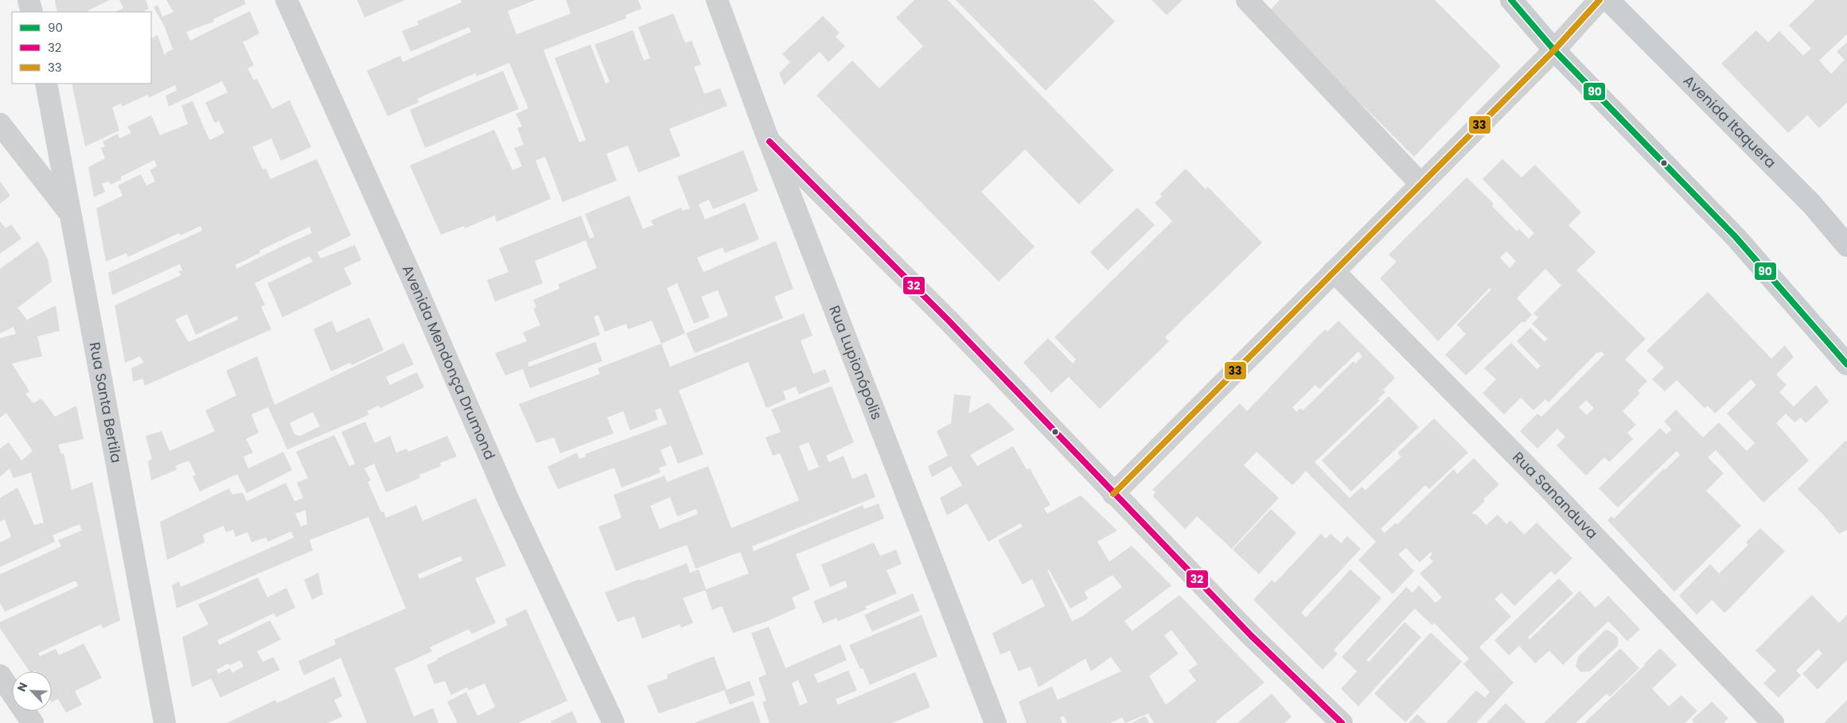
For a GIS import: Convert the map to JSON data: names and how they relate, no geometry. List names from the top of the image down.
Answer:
{
  "streets": {
    "main road": ["Avenida Itaquera"],
    "street": [
      "Rua Lupionópolis",
      "Avenida Mendonça Drumond",
      "Rua Santa Bertila",
      "Rua Sananduva"
    ]
  },
  "lines": ["transit line 90", "transit line 33", "transit line 32"],
  "legend": ["90", "32", "33"],
  "north": "top left"
}
